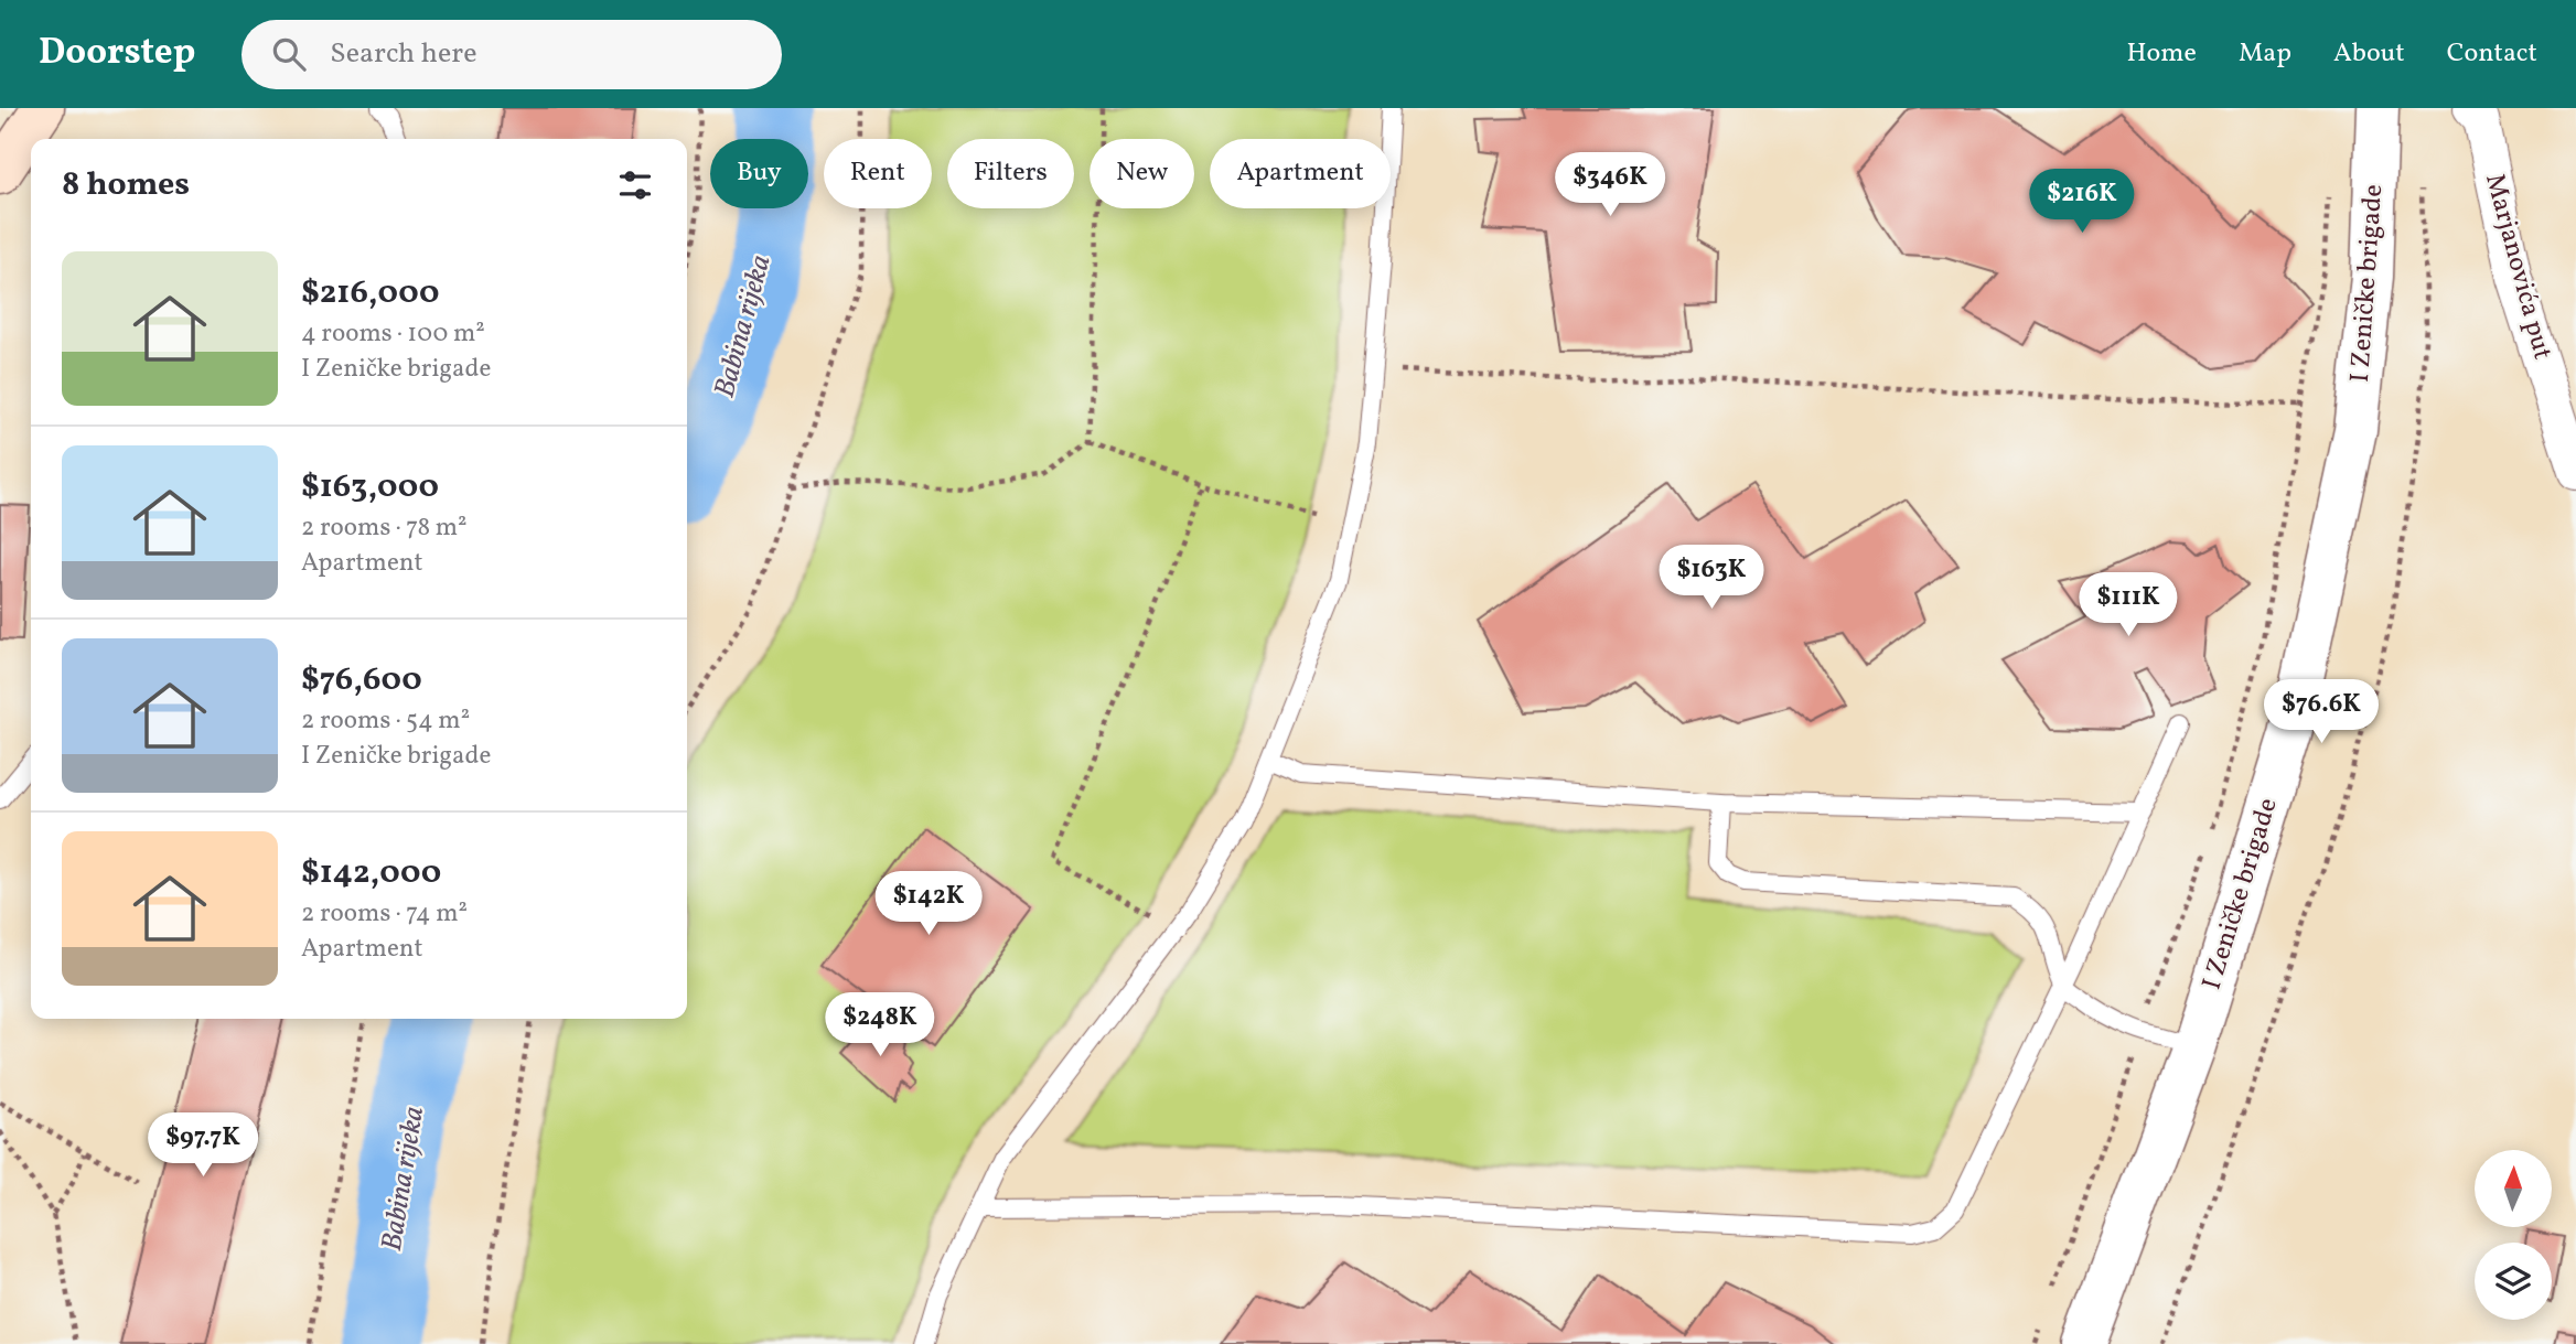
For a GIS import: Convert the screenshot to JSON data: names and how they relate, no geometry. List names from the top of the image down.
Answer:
{
  "streets": {
    "street": ["Marjanovića put", "I Zeničke brigade"]
  },
  "water": ["Babina rijeka"],
  "north": "top",
  "page": {
    "header": "Doorstep",
    "search": "Search here",
    "nav": [
      "Home",
      "Map",
      "About",
      "Contact"
    ],
    "chip": [
      "Buy",
      "Rent",
      "Filters",
      "New",
      "Apartment"
    ],
    "heading": "8 homes",
    "price": [
      "$346K",
      "$216K",
      "$163K",
      "$111K",
      "$76.6K",
      "$142K",
      "$248K",
      "$97.7K"
    ],
    "list": [
      {
        "name": "$216,000",
        "note": "4 rooms · 100 m² · I Zeničke brigade"
      },
      {
        "name": "$163,000",
        "note": "2 rooms · 78 m² · Apartment"
      },
      {
        "name": "$76,600",
        "note": "2 rooms · 54 m² · I Zeničke brigade"
      },
      {
        "name": "$142,000",
        "note": "2 rooms · 74 m² · Apartment"
      }
    ]
  }
}
